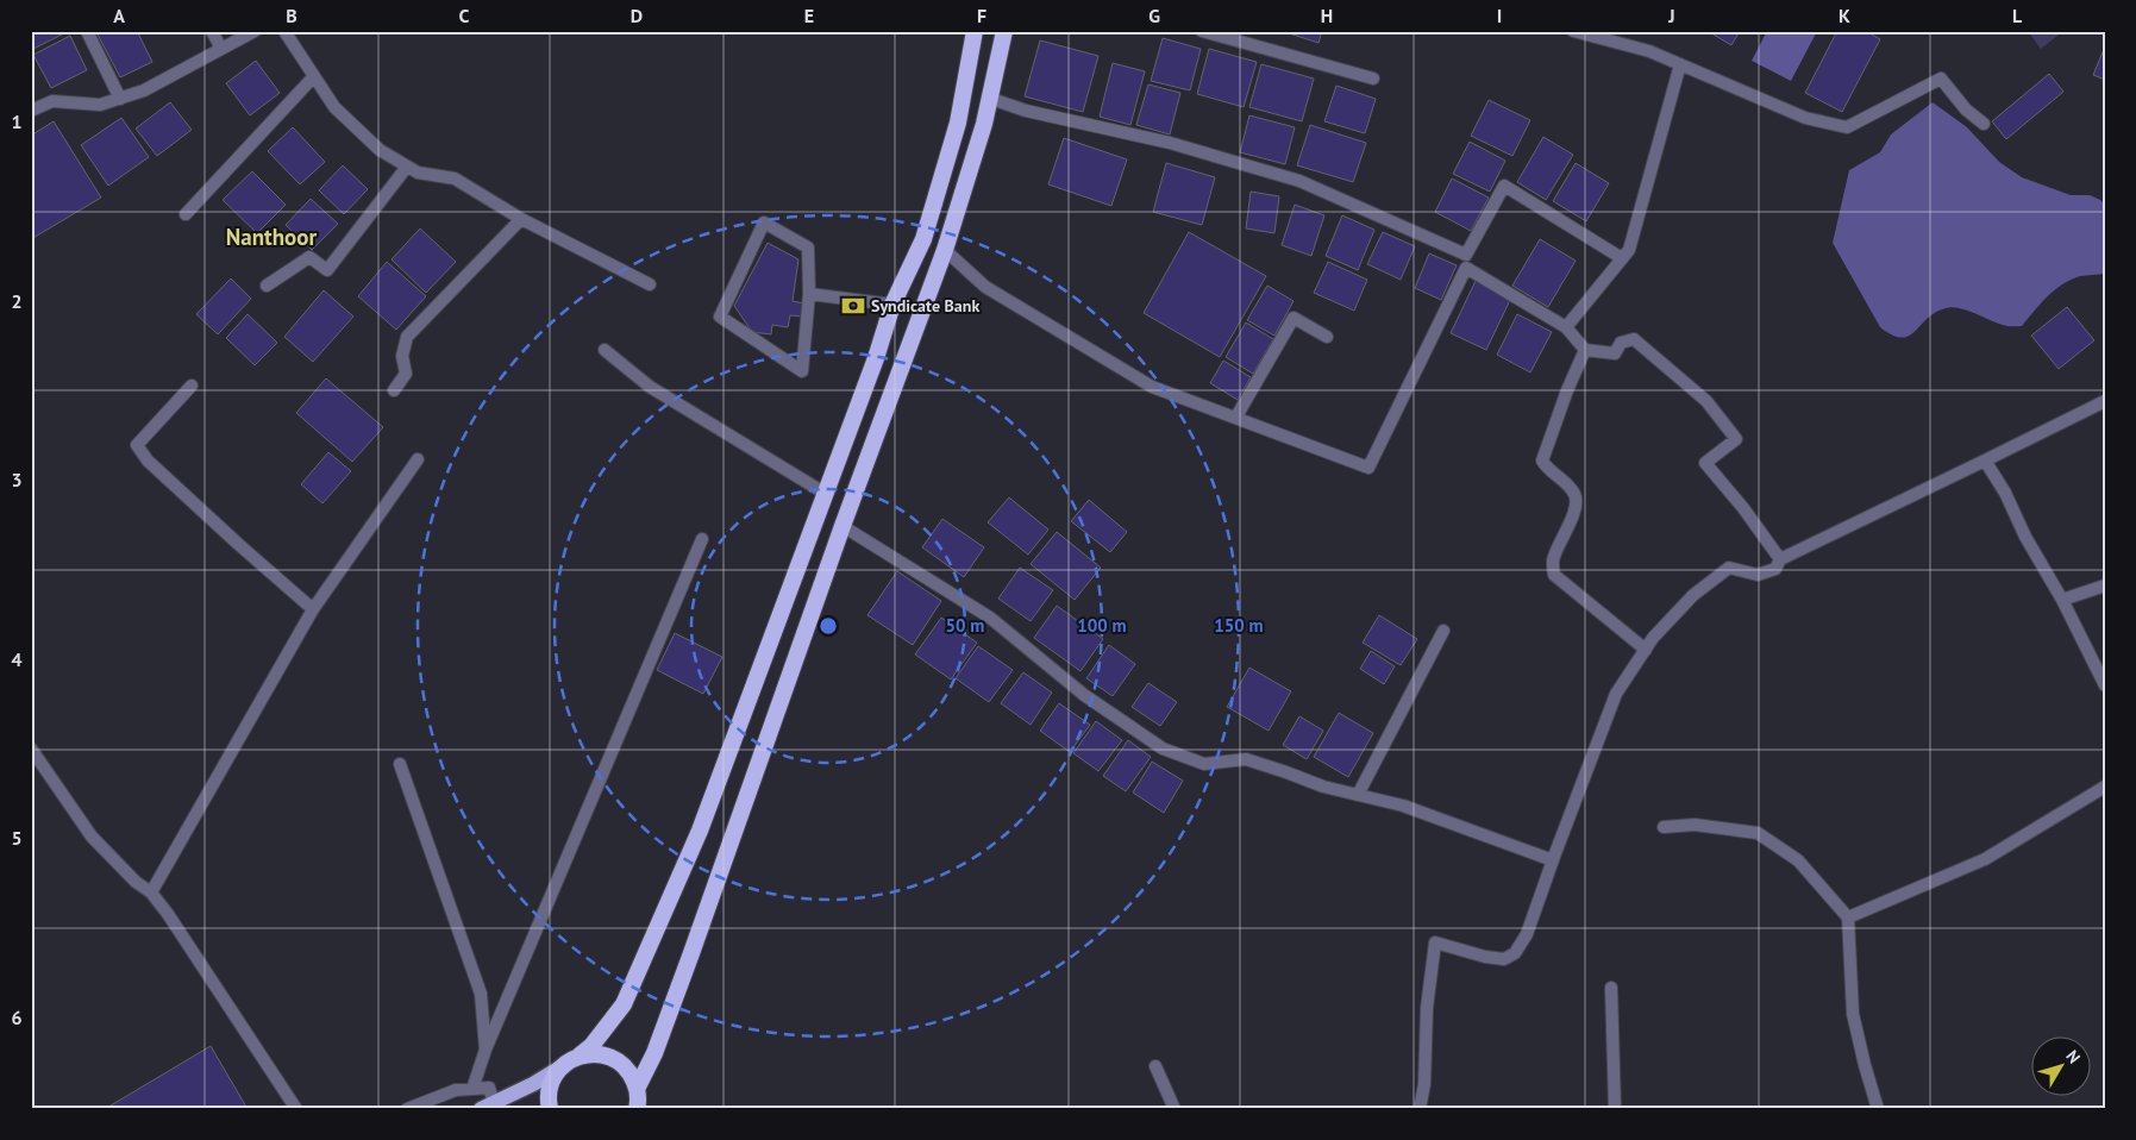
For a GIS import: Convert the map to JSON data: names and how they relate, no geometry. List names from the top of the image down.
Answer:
{
  "districts": ["Nanthoor"],
  "places": {
    "bank": ["Syndicate Bank"]
  },
  "north": "top right",
  "grid": {
    "columns": [
      "A",
      "B",
      "C",
      "D",
      "E",
      "F",
      "G",
      "H",
      "I",
      "J",
      "K",
      "L"
    ],
    "rows": [
      "1",
      "2",
      "3",
      "4",
      "5",
      "6"
    ]
  },
  "rings": ["50 m", "100 m", "150 m"]
}
